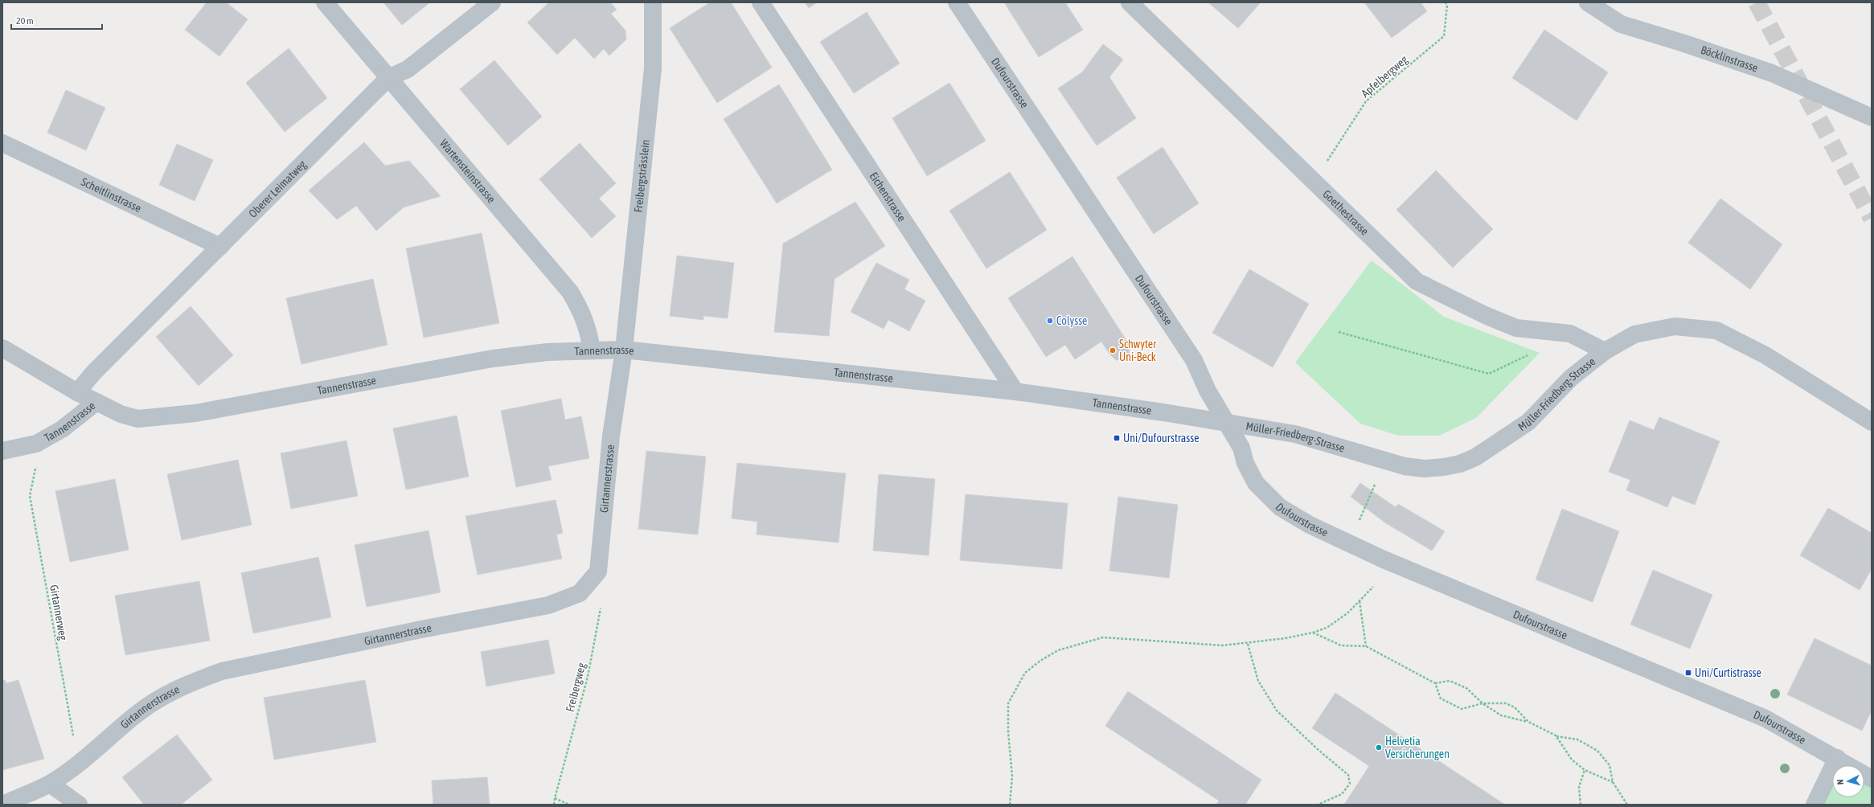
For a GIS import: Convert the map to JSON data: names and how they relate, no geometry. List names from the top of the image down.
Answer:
{
  "streets": {
    "street": [
      "Böcklinstrasse",
      "Dufourstrasse",
      "Wartensteinstrasse",
      "Freibergsträsslein",
      "Oberer Leimatweg",
      "Scheitlinstrasse",
      "Eichenstrasse",
      "Goethestrasse",
      "Tannenstrasse",
      "Müller-Friedberg-Strasse",
      "Girtannerstrasse"
    ],
    "path": ["Apfelbergweg", "Girtannerweg", "Freibergweg"]
  },
  "crossings": [
    ["Apfelbergweg", "Goethestrasse"],
    ["Dufourstrasse", "Tannenstrasse"],
    ["Dufourstrasse", "Müller-Friedberg-Strasse"],
    ["Wartensteinstrasse", "Oberer Leimatweg"],
    ["Wartensteinstrasse", "Tannenstrasse"],
    ["Freibergsträsslein", "Tannenstrasse"],
    ["Freibergsträsslein", "Girtannerstrasse"],
    ["Oberer Leimatweg", "Scheitlinstrasse"],
    ["Eichenstrasse", "Tannenstrasse"],
    ["Goethestrasse", "Müller-Friedberg-Strasse"],
    ["Tannenstrasse", "Müller-Friedberg-Strasse"],
    ["Tannenstrasse", "Girtannerstrasse"],
    ["Girtannerstrasse", "Girtannerweg"],
    ["Girtannerstrasse", "Freibergweg"]
  ],
  "places": {
    "other": ["Colysse", "Schwyter Uni-Beck", "Helvetia Versicherungen"],
    "transit": ["Uni/Dufourstrasse", "Uni/Curtistrasse"]
  },
  "scale_bar": "20 m",
  "north": "left"
}
